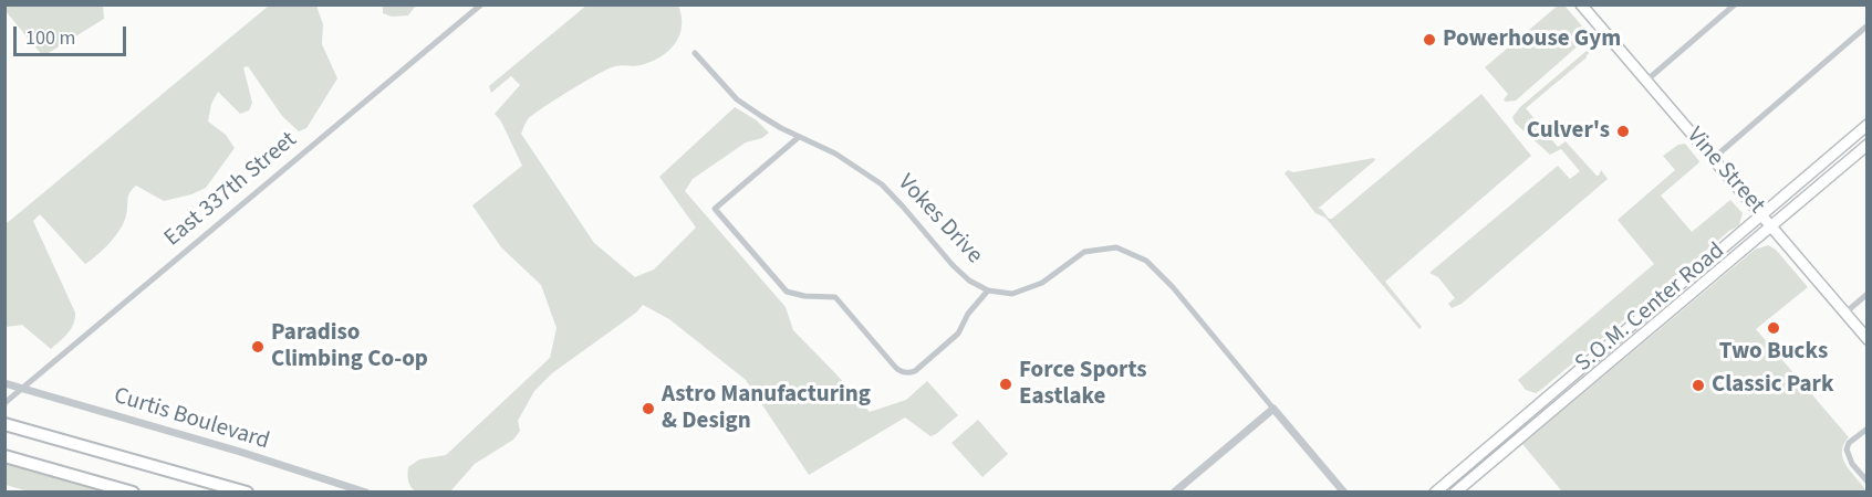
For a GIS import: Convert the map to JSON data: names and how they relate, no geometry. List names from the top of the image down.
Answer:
{
  "streets": {
    "main road": ["Vine Street", "S.O.M. Center Road"],
    "street": ["East 337th Street", "Vokes Drive", "Curtis Boulevard"]
  },
  "crossings": [
    ["Vine Street", "S.O.M. Center Road"],
    ["East 337th Street", "Curtis Boulevard"]
  ],
  "places": [
    "Powerhouse Gym",
    "Culver's",
    "Two Bucks",
    "Paradiso Climbing Co-op",
    "Force Sports Eastlake",
    "Classic Park",
    "Astro Manufacturing & Design"
  ],
  "scale_bar": "100 m"
}
